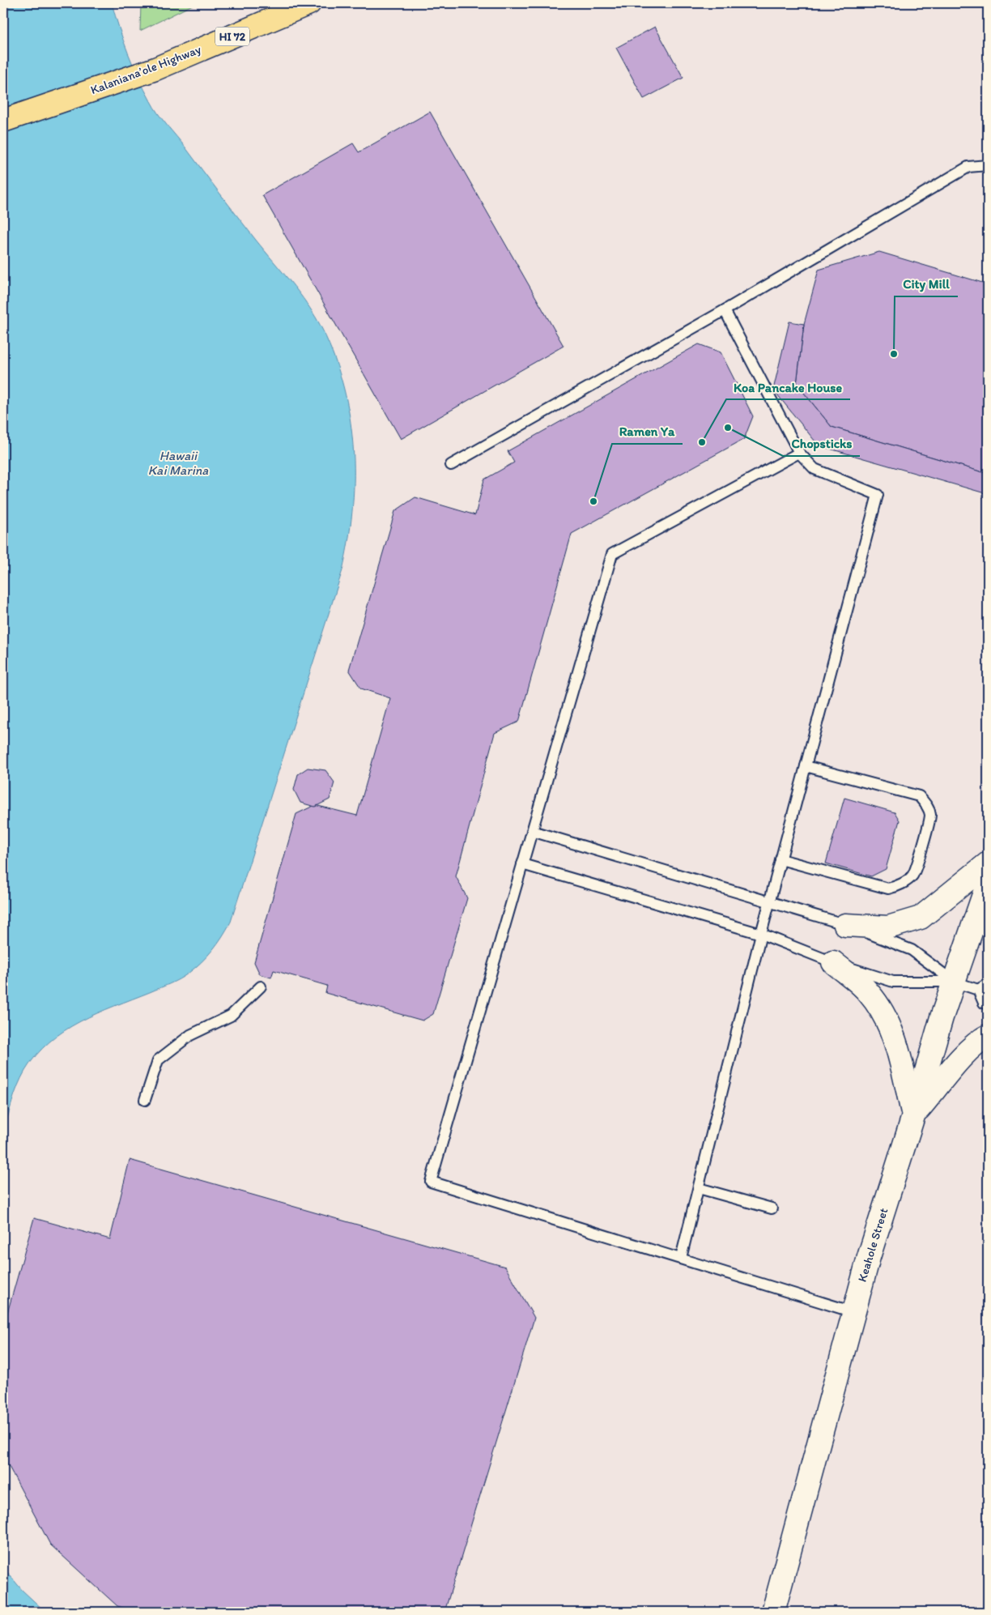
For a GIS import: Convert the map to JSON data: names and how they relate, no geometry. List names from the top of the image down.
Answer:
{
  "streets": {
    "main road": ["HI 72", "Kalaniana’ole Highway", "Keahole Street"]
  },
  "water": ["Hawaii Kai Marina"],
  "places": [
    "City Mill",
    "Chopsticks",
    "Koa Pancake House",
    "Ramen Ya"
  ]
}
